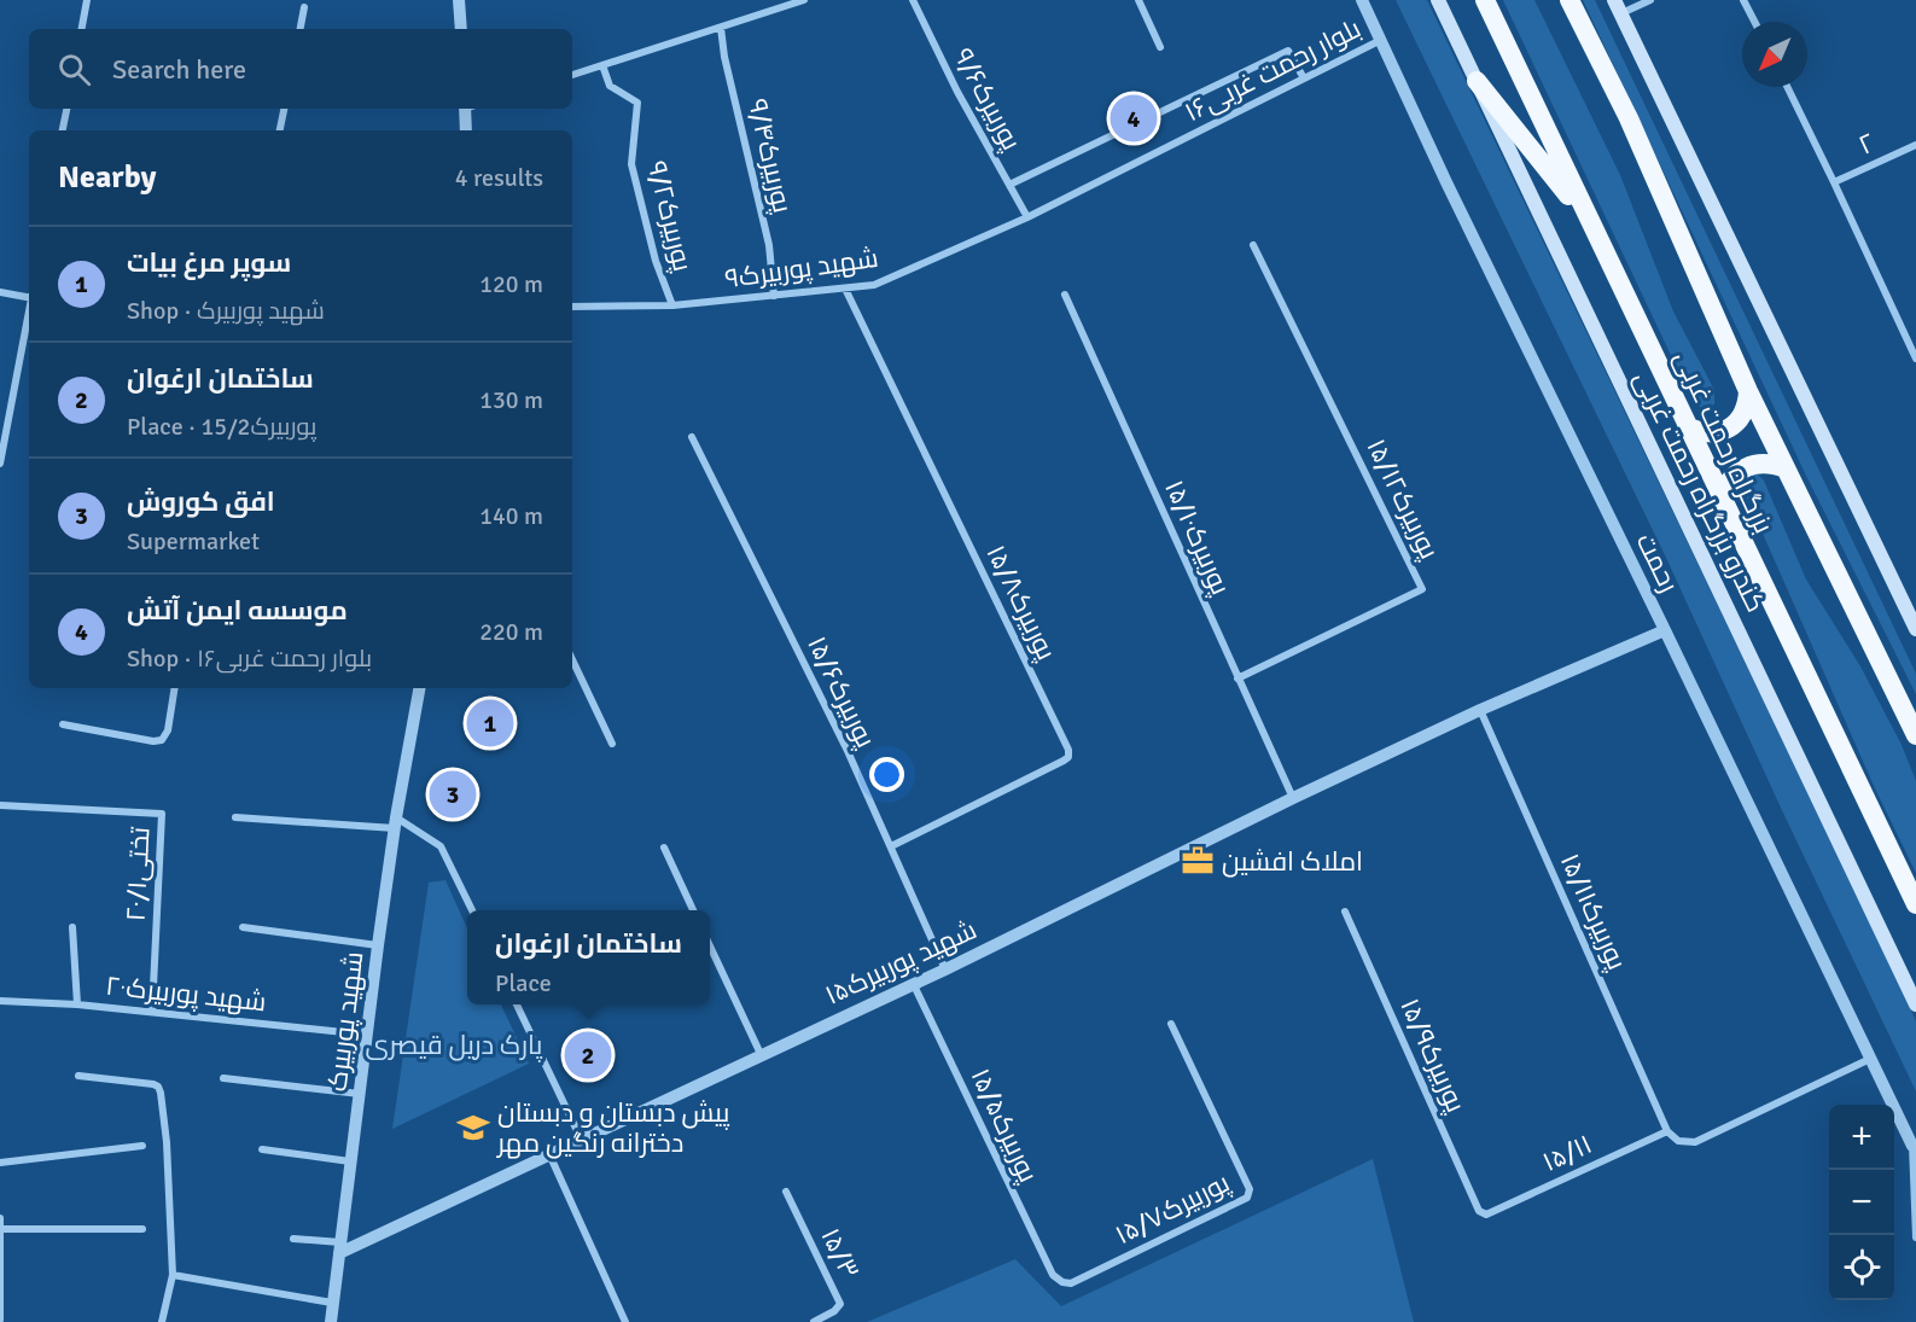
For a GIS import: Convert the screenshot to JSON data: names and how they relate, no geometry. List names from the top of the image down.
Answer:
{
  "streets": {
    "highway": ["بزرگراه رحمت غربی"],
    "main road": ["کندرو بزرگراه رحمت غربی"],
    "street": [
      "بلوار رحمت غربی۱۶",
      "پوربیرک۹/۶",
      "۲",
      "پوربیرک۹/۴",
      "پوربیرک۹/۲",
      "شهید پوربیرک۹",
      "پوربیرک۱۵/۱۲",
      "پوربیرک۱۵/۱۰",
      "رحمت",
      "پوربیرک۱۵/۸",
      "پوربیرک۱۵/۶",
      "تختی۲۰/۱",
      "پوربیرک۱۵/۱۱",
      "شهید پوربیرک۱۵",
      "شهید پوربیرک۲۰",
      "شهید پوربیرک",
      "پوربیرک۱۵/۹",
      "پوربیرک۱۵/۵",
      "۱۵/۱۱",
      "پوربیرک۱۵/۷",
      "۱۵/۳"
    ]
  },
  "crossings": [
    ["بلوار رحمت غربی۱۶", "پوربیرک۹/۶"],
    ["بلوار رحمت غربی۱۶", "شهید پوربیرک۹"],
    ["بلوار رحمت غربی۱۶", "رحمت"],
    ["پوربیرک۹/۶", "شهید پوربیرک۹"],
    ["پوربیرک۹/۴", "شهید پوربیرک۹"],
    ["پوربیرک۹/۲", "شهید پوربیرک۹"],
    ["شهید پوربیرک۹", "پوربیرک۱۵/۸"],
    ["پوربیرک۱۵/۱۲", "پوربیرک۱۵/۱۰"],
    ["پوربیرک۱۵/۱۰", "شهید پوربیرک۱۵"],
    ["رحمت", "شهید پوربیرک۱۵"],
    ["پوربیرک۱۵/۸", "پوربیرک۱۵/۶"],
    ["پوربیرک۱۵/۶", "شهید پوربیرک۱۵"],
    ["تختی۲۰/۱", "شهید پوربیرک۲۰"],
    ["پوربیرک۱۵/۱۱", "شهید پوربیرک۱۵"],
    ["پوربیرک۱۵/۱۱", "۱۵/۱۱"],
    ["شهید پوربیرک۱۵", "شهید پوربیرک"],
    ["شهید پوربیرک۱۵", "پوربیرک۱۵/۵"],
    ["شهید پوربیرک۲۰", "شهید پوربیرک"],
    ["پوربیرک۱۵/۹", "۱۵/۱۱"],
    ["پوربیرک۱۵/۵", "پوربیرک۱۵/۷"]
  ],
  "parks": ["پارک دریل قیصری"],
  "places": {
    "office": ["املاک افشین"],
    "school or university": ["پیش دبستان و دبستان دخترانه رنگین مهر"]
  },
  "north": "bottom left",
  "page": {
    "search": "Search here",
    "pins": [
      "4",
      "1",
      "3",
      "2"
    ],
    "heading": ["Nearby", "4 results"],
    "list": [
      {
        "mark": "1",
        "name": "سوپر مرغ بیات",
        "note": "Shop · شهید پوربیرک",
        "value": "120 m"
      },
      {
        "mark": "2",
        "name": "ساختمان ارغوان",
        "note": "Place · پوربیرک15/2",
        "value": "130 m"
      },
      {
        "mark": "3",
        "name": "افق کوروش",
        "note": "Supermarket",
        "value": "140 m"
      },
      {
        "mark": "4",
        "name": "موسسه ایمن آتش",
        "note": "Shop · بلوار رحمت غربی۱۶",
        "value": "220 m"
      }
    ],
    "popup": ["ساختمان ارغوان", "Place"],
    "map_buttons": ["+", "−"]
  }
}
